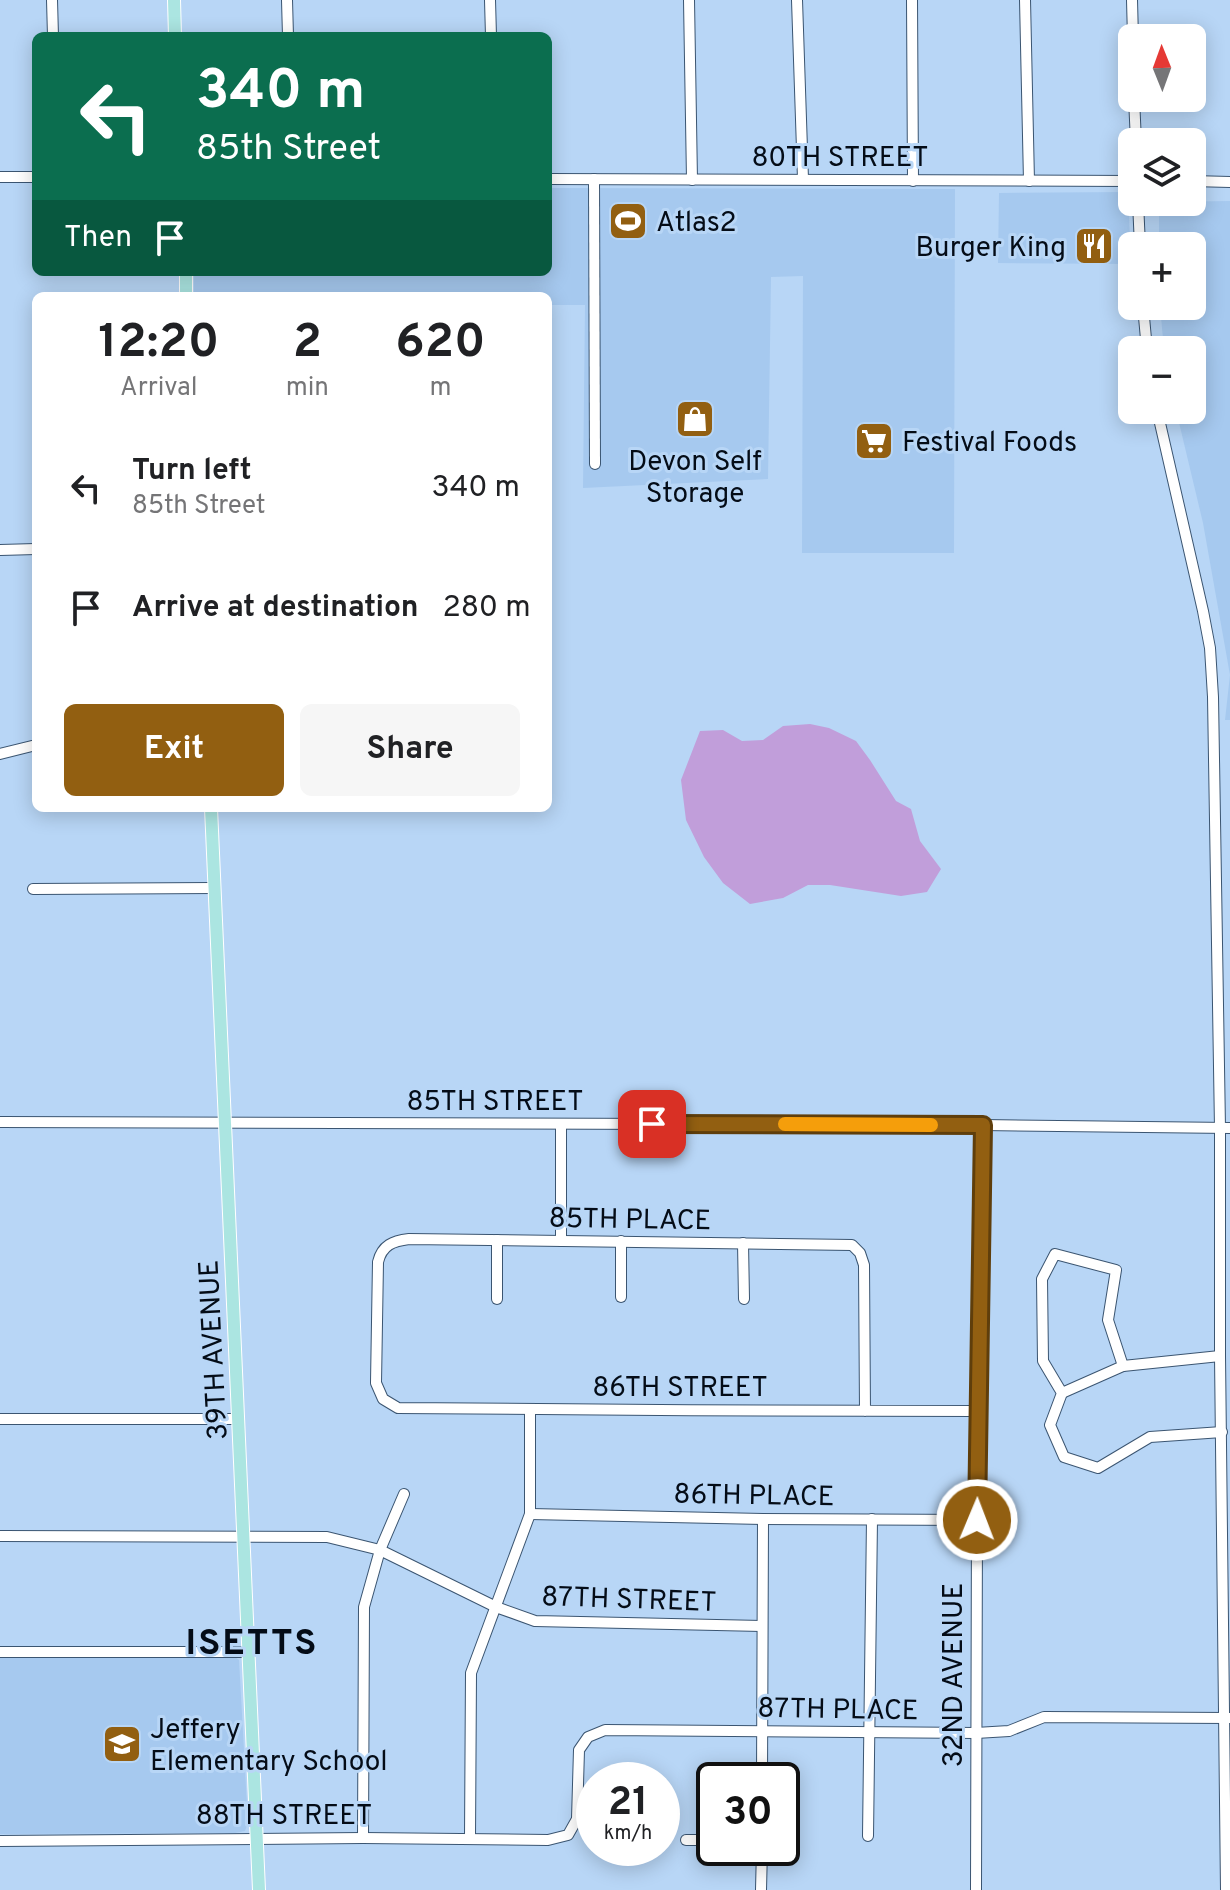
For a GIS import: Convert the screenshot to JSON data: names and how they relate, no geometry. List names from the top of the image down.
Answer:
{
  "streets": {
    "main road": ["39TH AVENUE"],
    "street": [
      "80TH STREET",
      "85TH STREET",
      "85TH PLACE",
      "86TH STREET",
      "86TH PLACE",
      "87TH STREET",
      "32ND AVENUE",
      "87TH PLACE",
      "88TH STREET"
    ]
  },
  "crossings": [
    ["85TH STREET", "39TH AVENUE"],
    ["85TH STREET", "32ND AVENUE"],
    ["85TH PLACE", "86TH STREET"],
    ["39TH AVENUE", "87TH STREET"],
    ["39TH AVENUE", "88TH STREET"],
    ["86TH STREET", "32ND AVENUE"],
    ["86TH PLACE", "32ND AVENUE"],
    ["32ND AVENUE", "87TH PLACE"],
    ["87TH PLACE", "88TH STREET"]
  ],
  "districts": ["ISETTS"],
  "places": {
    "sports": ["Atlas2"],
    "restaurant": ["Burger King"],
    "shop": ["Devon Self Storage"],
    "supermarket": ["Festival Foods"],
    "school or university": ["Jeffery Elementary School"]
  },
  "north": "top",
  "page": {
    "map_buttons": ["+", "−"],
    "turn": ["340 m", "85th Street"],
    "then": "Then",
    "eta": [
      "12:20",
      "Arrival",
      "2",
      "min",
      "620",
      "m"
    ],
    "list": [
      {
        "name": "Turn left",
        "note": "85th Street",
        "value": "340 m"
      },
      {
        "name": "Arrive at destination",
        "value": "280 m"
      }
    ],
    "buttons": ["Exit", "Share"],
    "speed": "21 km/h",
    "limit": "30"
  }
}
